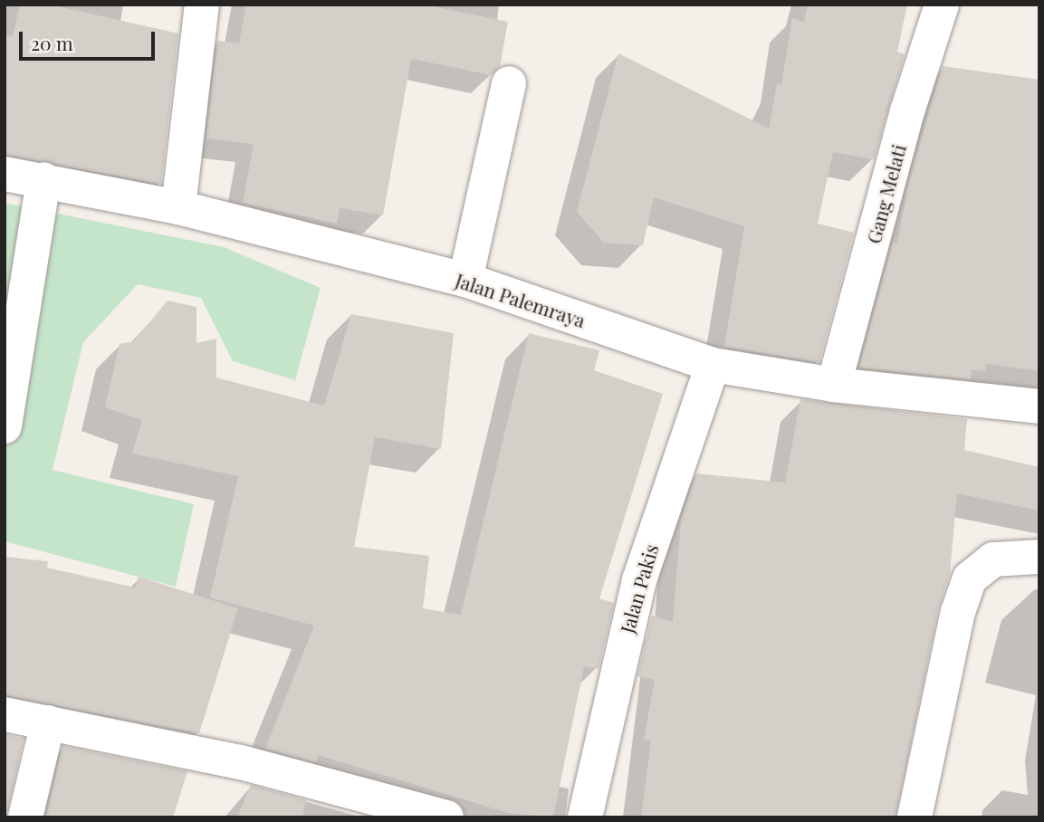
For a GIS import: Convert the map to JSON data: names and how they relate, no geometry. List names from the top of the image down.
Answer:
{
  "streets": {
    "street": ["Gang Melati", "Jalan Palemraya", "Jalan Pakis"]
  },
  "crossings": [
    ["Gang Melati", "Jalan Palemraya"],
    ["Jalan Palemraya", "Jalan Pakis"]
  ],
  "scale_bar": "20 m"
}
